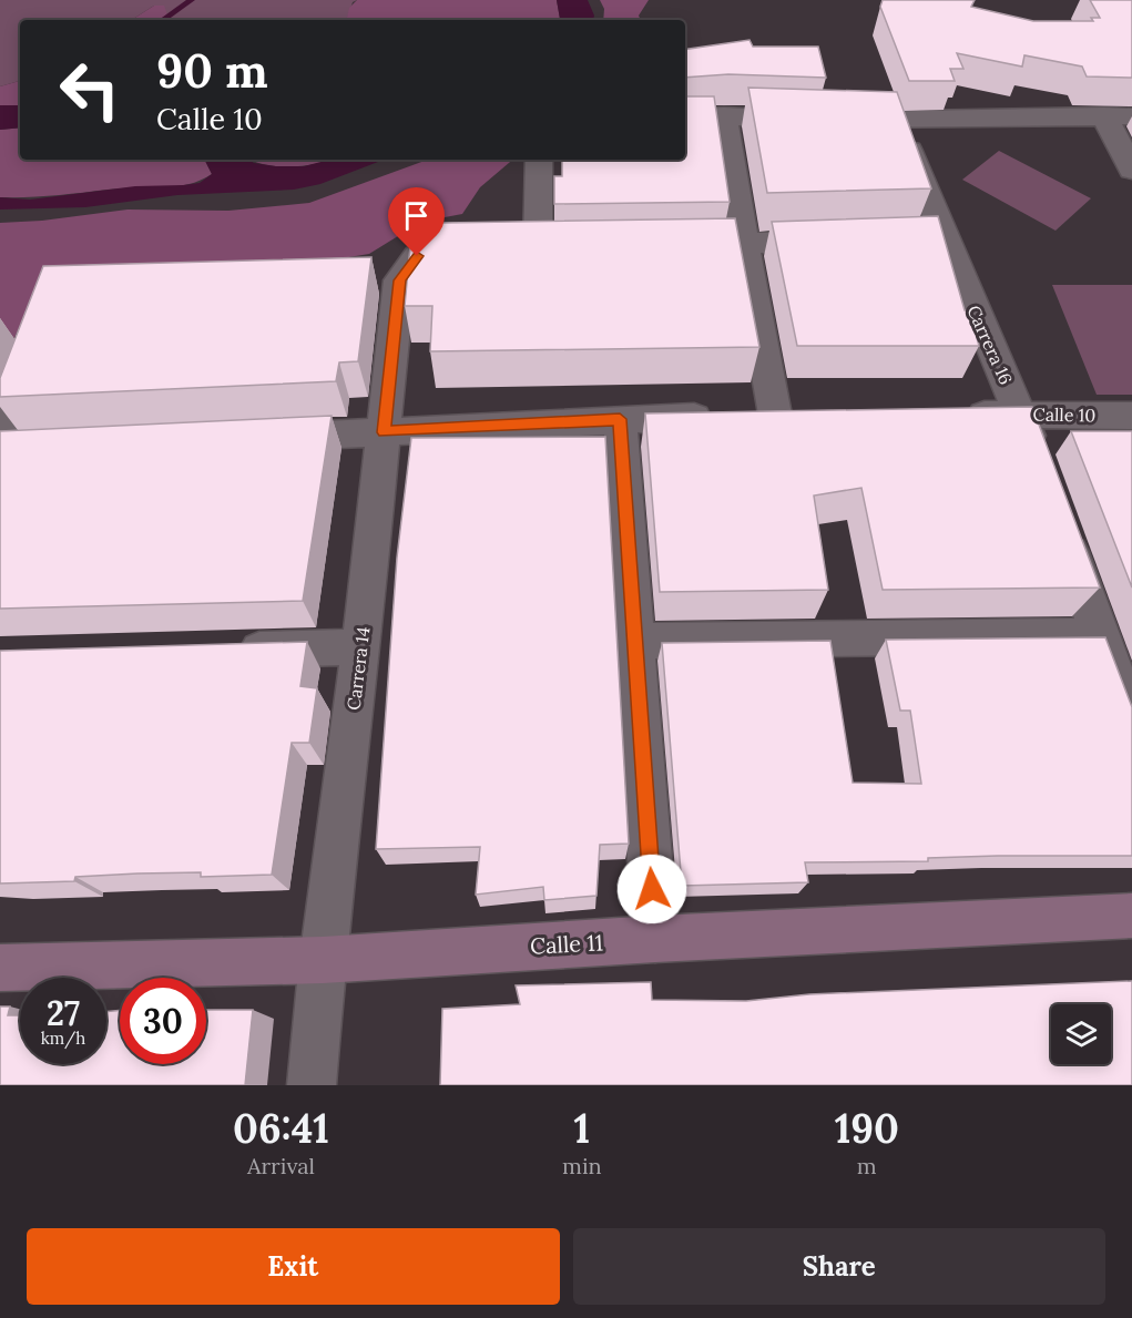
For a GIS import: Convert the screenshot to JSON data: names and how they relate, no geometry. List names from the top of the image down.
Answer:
{
  "streets": {
    "street": [
      "Carrera 16",
      "Calle 10",
      "Carrera 14",
      "Calle 11"
    ]
  },
  "crossings": [
    ["Carrera 16", "Calle 10"],
    ["Carrera 14", "Calle 11"]
  ],
  "page": {
    "turn": ["90 m", "Calle 10"],
    "speed": "27 km/h",
    "limit": "30",
    "eta": [
      "06:41",
      "Arrival",
      "1",
      "min",
      "190",
      "m"
    ],
    "buttons": ["Exit", "Share"]
  }
}
